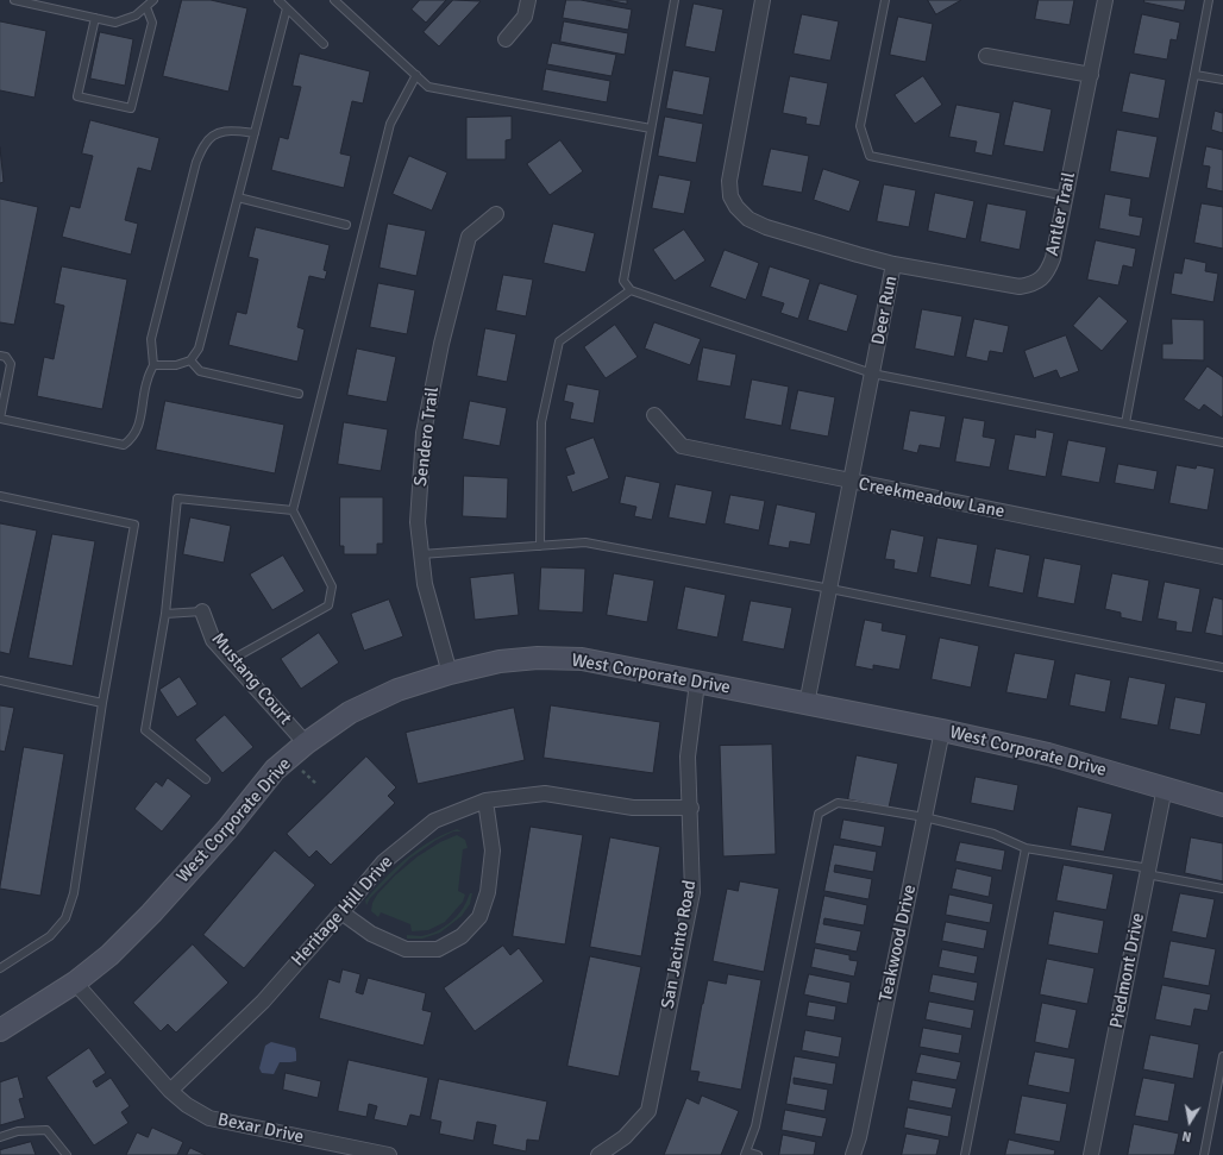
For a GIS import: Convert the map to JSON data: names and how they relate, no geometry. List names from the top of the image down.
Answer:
{
  "streets": {
    "street": [
      "Antler Trail",
      "Deer Run",
      "Sendero Trail",
      "Creekmeadow Lane",
      "West Corporate Drive",
      "Mustang Court",
      "Heritage Hill Drive",
      "Teakwood Drive",
      "San Jacinto Road",
      "Piedmont Drive",
      "Bexar Drive"
    ]
  },
  "crossings": [
    ["Antler Trail", "Deer Run"],
    ["Deer Run", "Creekmeadow Lane"],
    ["Deer Run", "West Corporate Drive"],
    ["Sendero Trail", "West Corporate Drive"],
    ["West Corporate Drive", "Mustang Court"],
    ["West Corporate Drive", "Teakwood Drive"],
    ["West Corporate Drive", "San Jacinto Road"],
    ["West Corporate Drive", "Piedmont Drive"],
    ["West Corporate Drive", "Bexar Drive"],
    ["Heritage Hill Drive", "San Jacinto Road"],
    ["Heritage Hill Drive", "Bexar Drive"]
  ],
  "north": "bottom"
}
